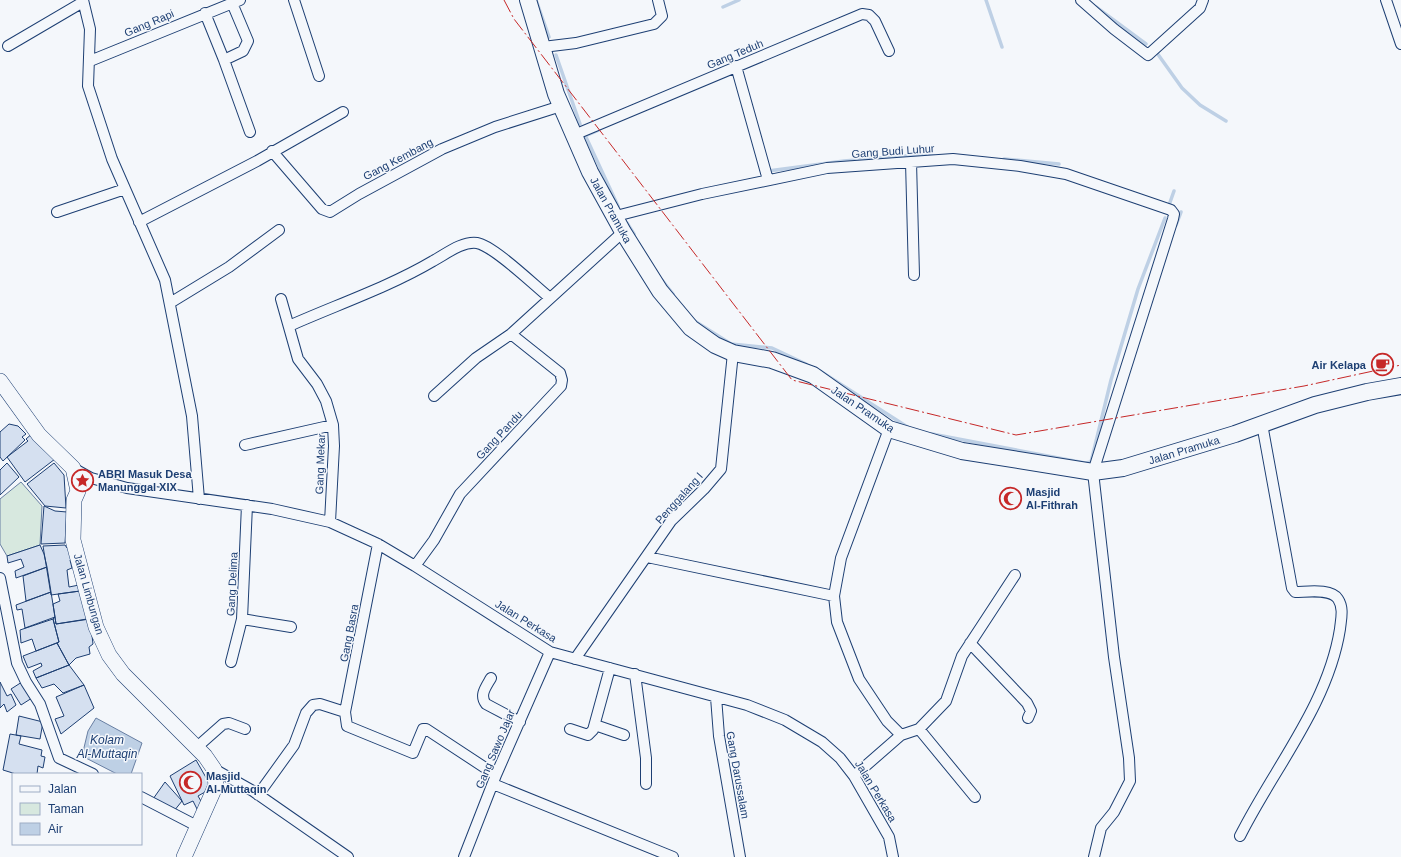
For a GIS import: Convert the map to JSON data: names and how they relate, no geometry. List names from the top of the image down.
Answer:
{
  "streets": {
    "main road": ["Jalan Pramuka"],
    "street": [
      "Gang Rapi",
      "Gang Teduh",
      "Gang Budi Luhur",
      "Gang Kembang",
      "Gang Pandu",
      "Gang Mekar",
      "Penggalang I",
      "Gang Delima",
      "Jalan Limbungan",
      "Jalan Perkasa",
      "Gang Basra",
      "Gang Sawo Jajar",
      "Gang Darussalam"
    ]
  },
  "crossings": [
    ["Gang Teduh", "Jalan Pramuka"],
    ["Gang Budi Luhur", "Jalan Pramuka"],
    ["Gang Kembang", "Jalan Pramuka"],
    ["Jalan Pramuka", "Penggalang I"],
    ["Gang Pandu", "Jalan Perkasa"],
    ["Gang Mekar", "Jalan Perkasa"],
    ["Penggalang I", "Jalan Perkasa"],
    ["Gang Delima", "Jalan Perkasa"],
    ["Jalan Limbungan", "Jalan Perkasa"],
    ["Jalan Perkasa", "Gang Basra"],
    ["Jalan Perkasa", "Gang Sawo Jajar"],
    ["Jalan Perkasa", "Gang Darussalam"],
    ["Gang Basra", "Gang Sawo Jajar"]
  ],
  "water": ["Kolam Al-Muttaqin"],
  "places": {
    "cafe": ["Air Kelapa"],
    "place": ["ABRI Masuk Desa Manunggal XIX"],
    "mosque": ["Masjid Al-Fithrah", "Masjid Al-Muttaqin"]
  },
  "legend": ["Jalan", "Taman", "Air"]
}
